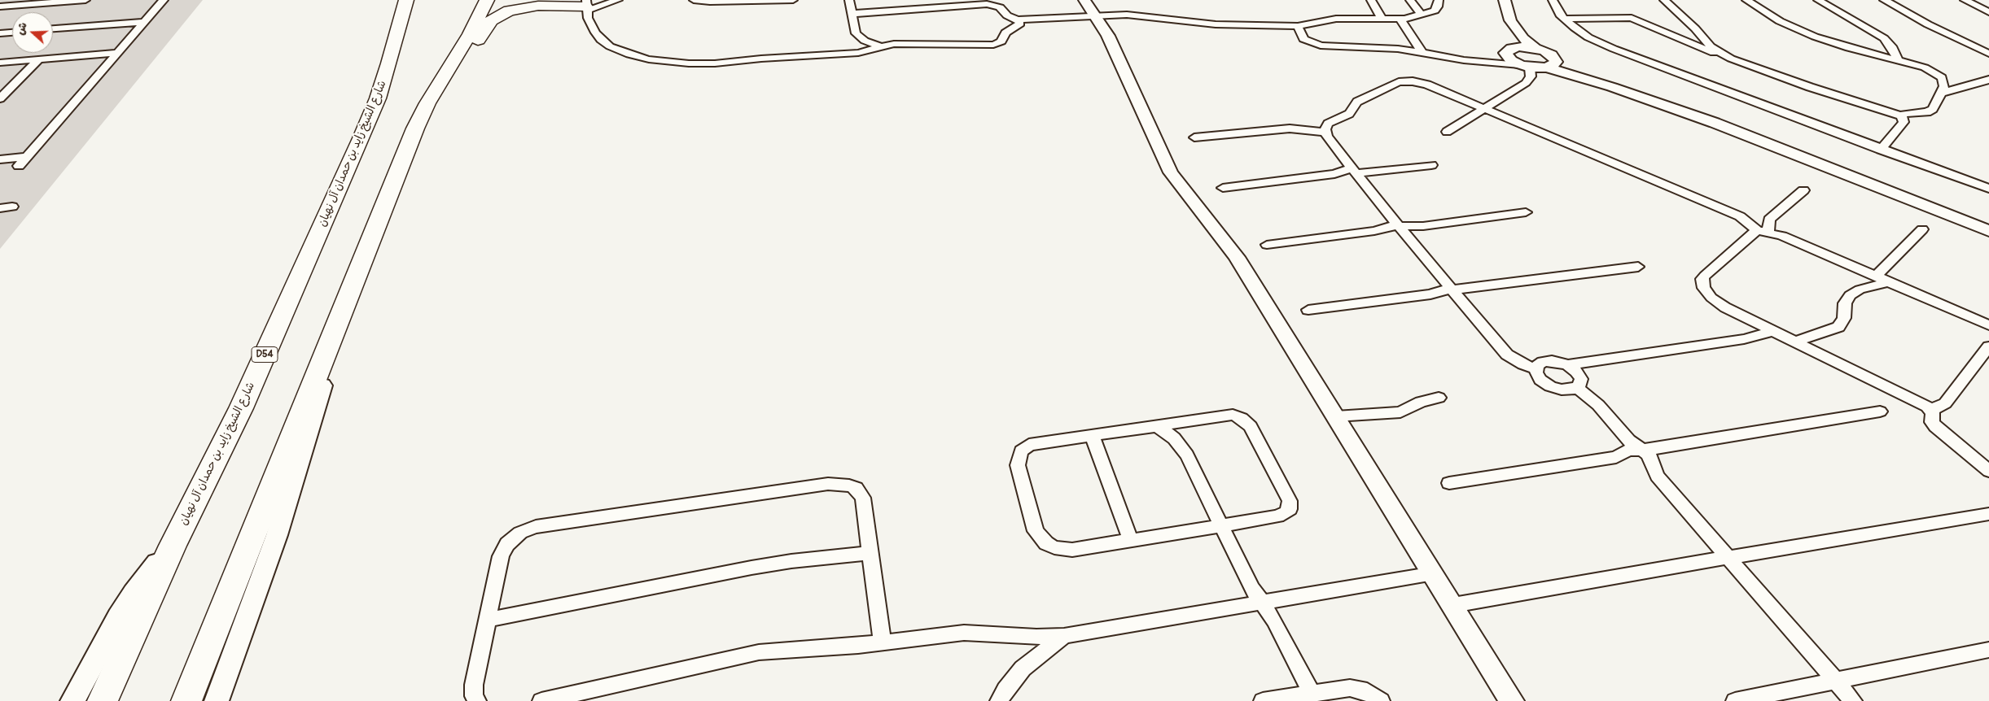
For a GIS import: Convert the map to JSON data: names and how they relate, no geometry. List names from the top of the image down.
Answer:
{
  "streets": {
    "highway": ["شارع الشيخ زايد بن حمدان آل نهيان", "D54"]
  },
  "north": "left"
}
